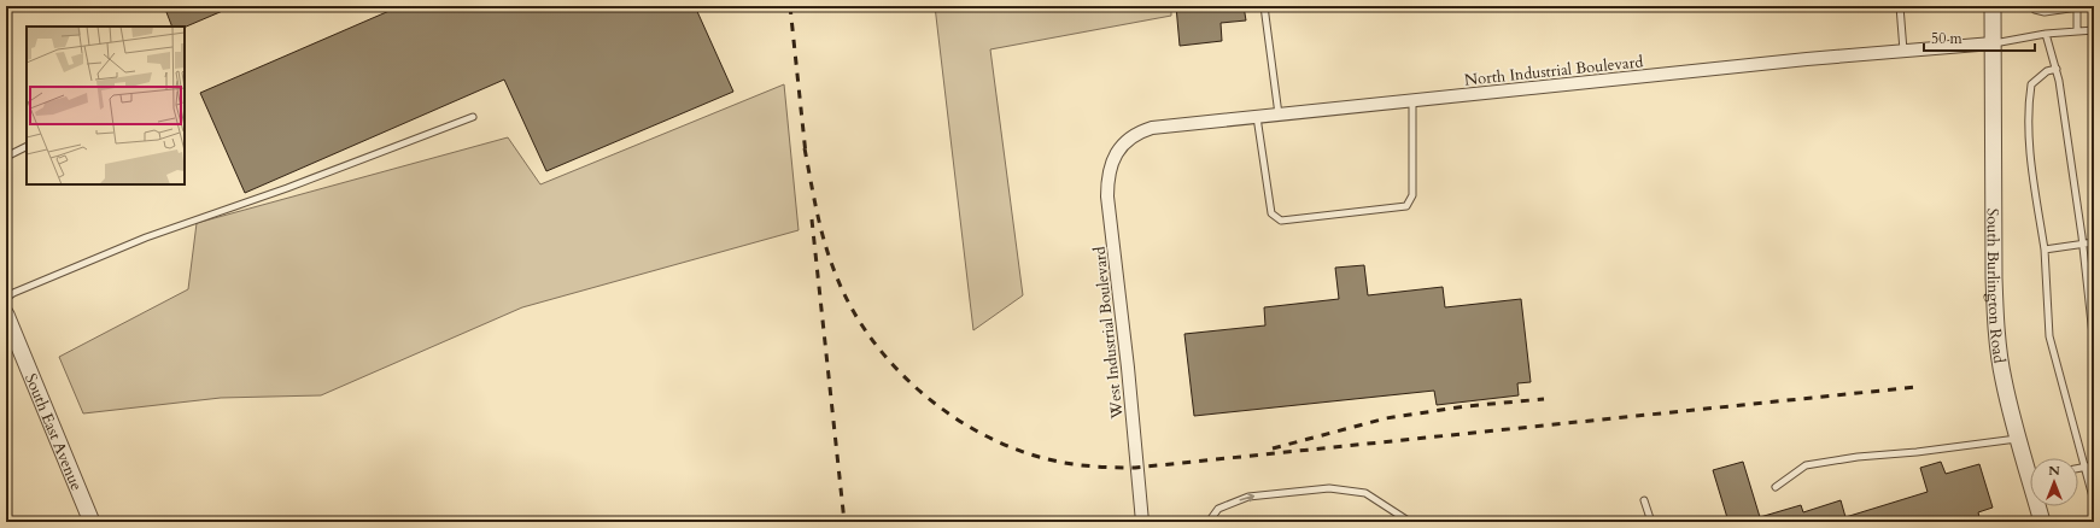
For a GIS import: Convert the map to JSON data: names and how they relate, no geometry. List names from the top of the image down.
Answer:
{
  "streets": {
    "street": [
      "North Industrial Boulevard",
      "South Burlington Road",
      "West Industrial Boulevard",
      "South East Avenue"
    ]
  },
  "crossings": [
    ["North Industrial Boulevard", "South Burlington Road"],
    ["North Industrial Boulevard", "West Industrial Boulevard"]
  ],
  "scale_bar": "50 m",
  "north": "top"
}
